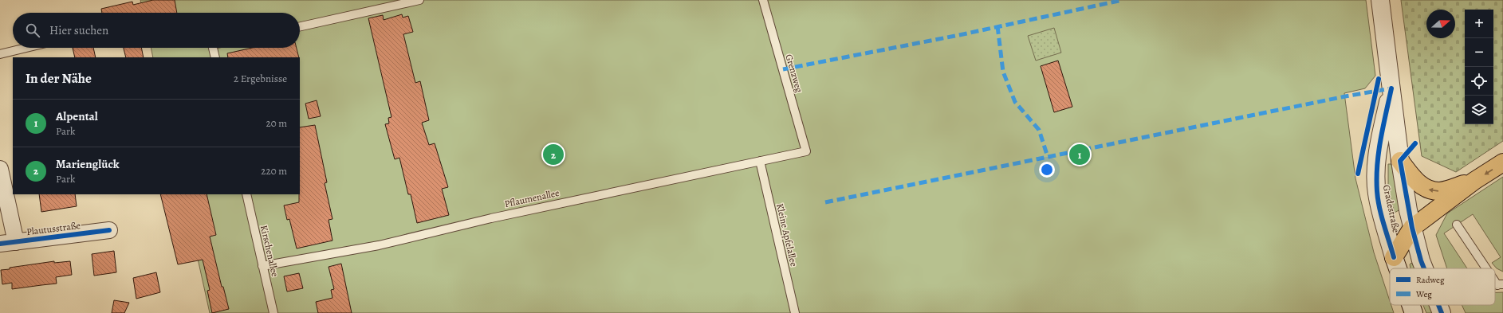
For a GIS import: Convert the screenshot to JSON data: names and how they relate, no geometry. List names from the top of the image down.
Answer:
{
  "streets": {
    "street": ["Gradestraße", "Plautusstraße"],
    "lane": [
      "Grenzweg",
      "Pflaumenallee",
      "Kleine Apfelallee",
      "Kirschenallee"
    ]
  },
  "crossings": [
    ["Grenzweg", "Pflaumenallee"],
    ["Pflaumenallee", "Kleine Apfelallee"],
    ["Pflaumenallee", "Kirschenallee"]
  ],
  "legend": ["Radweg", "Weg"],
  "north": "right",
  "page": {
    "map_buttons": ["+", "−"],
    "search": "Hier suchen",
    "heading": ["In der Nähe", "2 Ergebnisse"],
    "list": [
      {
        "mark": "1",
        "name": "Alpental",
        "note": "Park",
        "value": "20 m"
      },
      {
        "mark": "2",
        "name": "Marienglück",
        "note": "Park",
        "value": "220 m"
      }
    ],
    "pins": ["1", "2"]
  }
}
